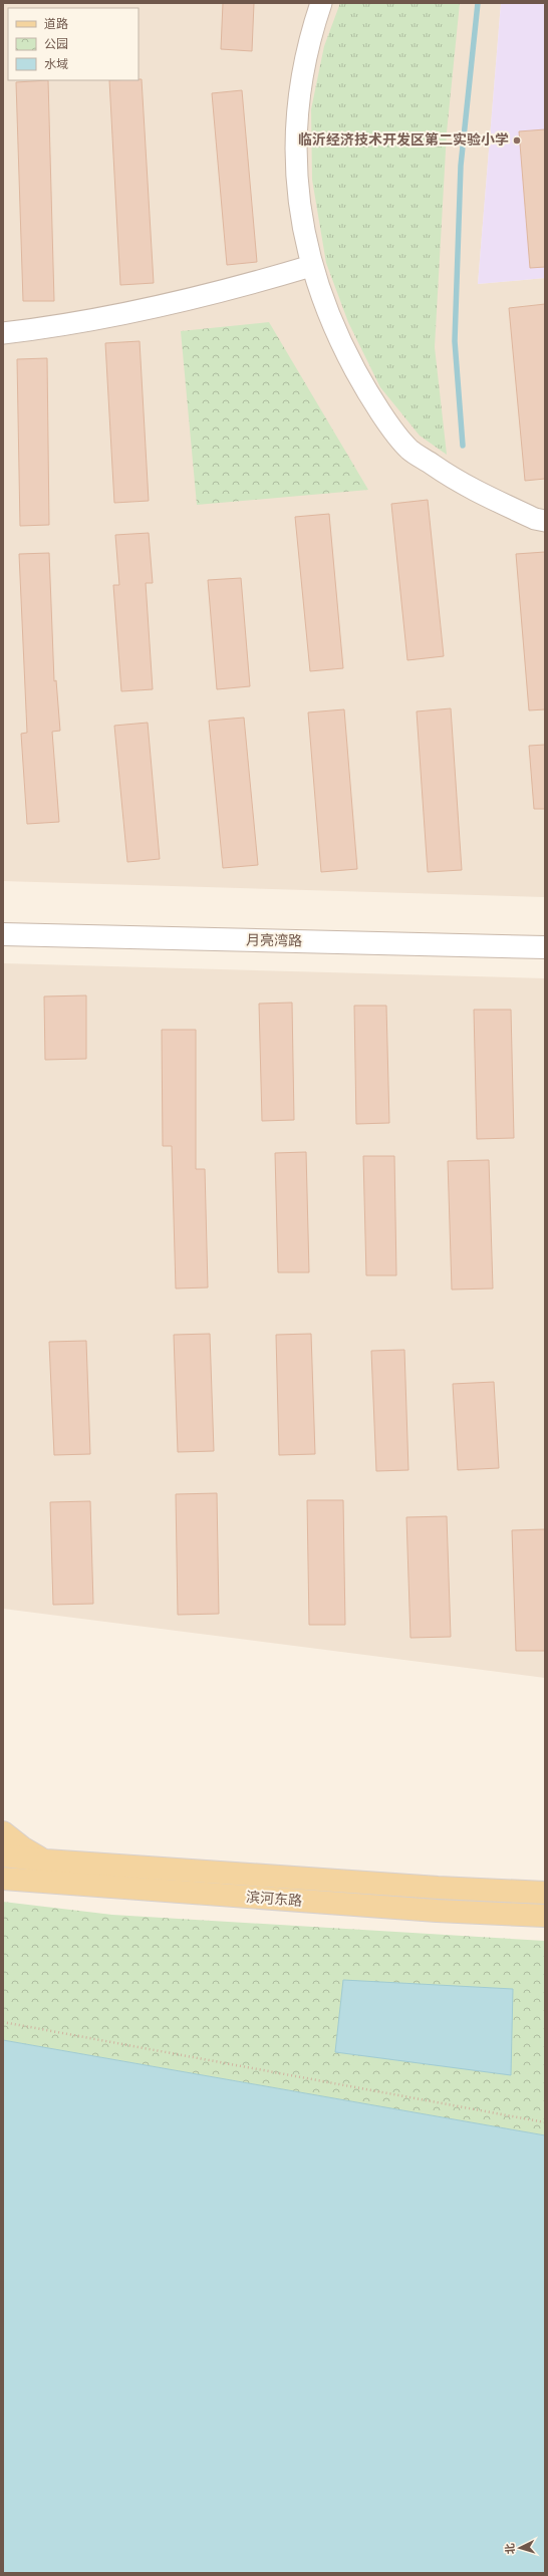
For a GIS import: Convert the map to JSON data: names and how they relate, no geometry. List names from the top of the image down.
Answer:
{
  "streets": {
    "main road": ["滨河东路"],
    "street": ["月亮湾路"]
  },
  "places": ["临沂经济技术开发区第二实验小学"],
  "legend": ["道路", "公园", "水域"],
  "north": "left"
}
